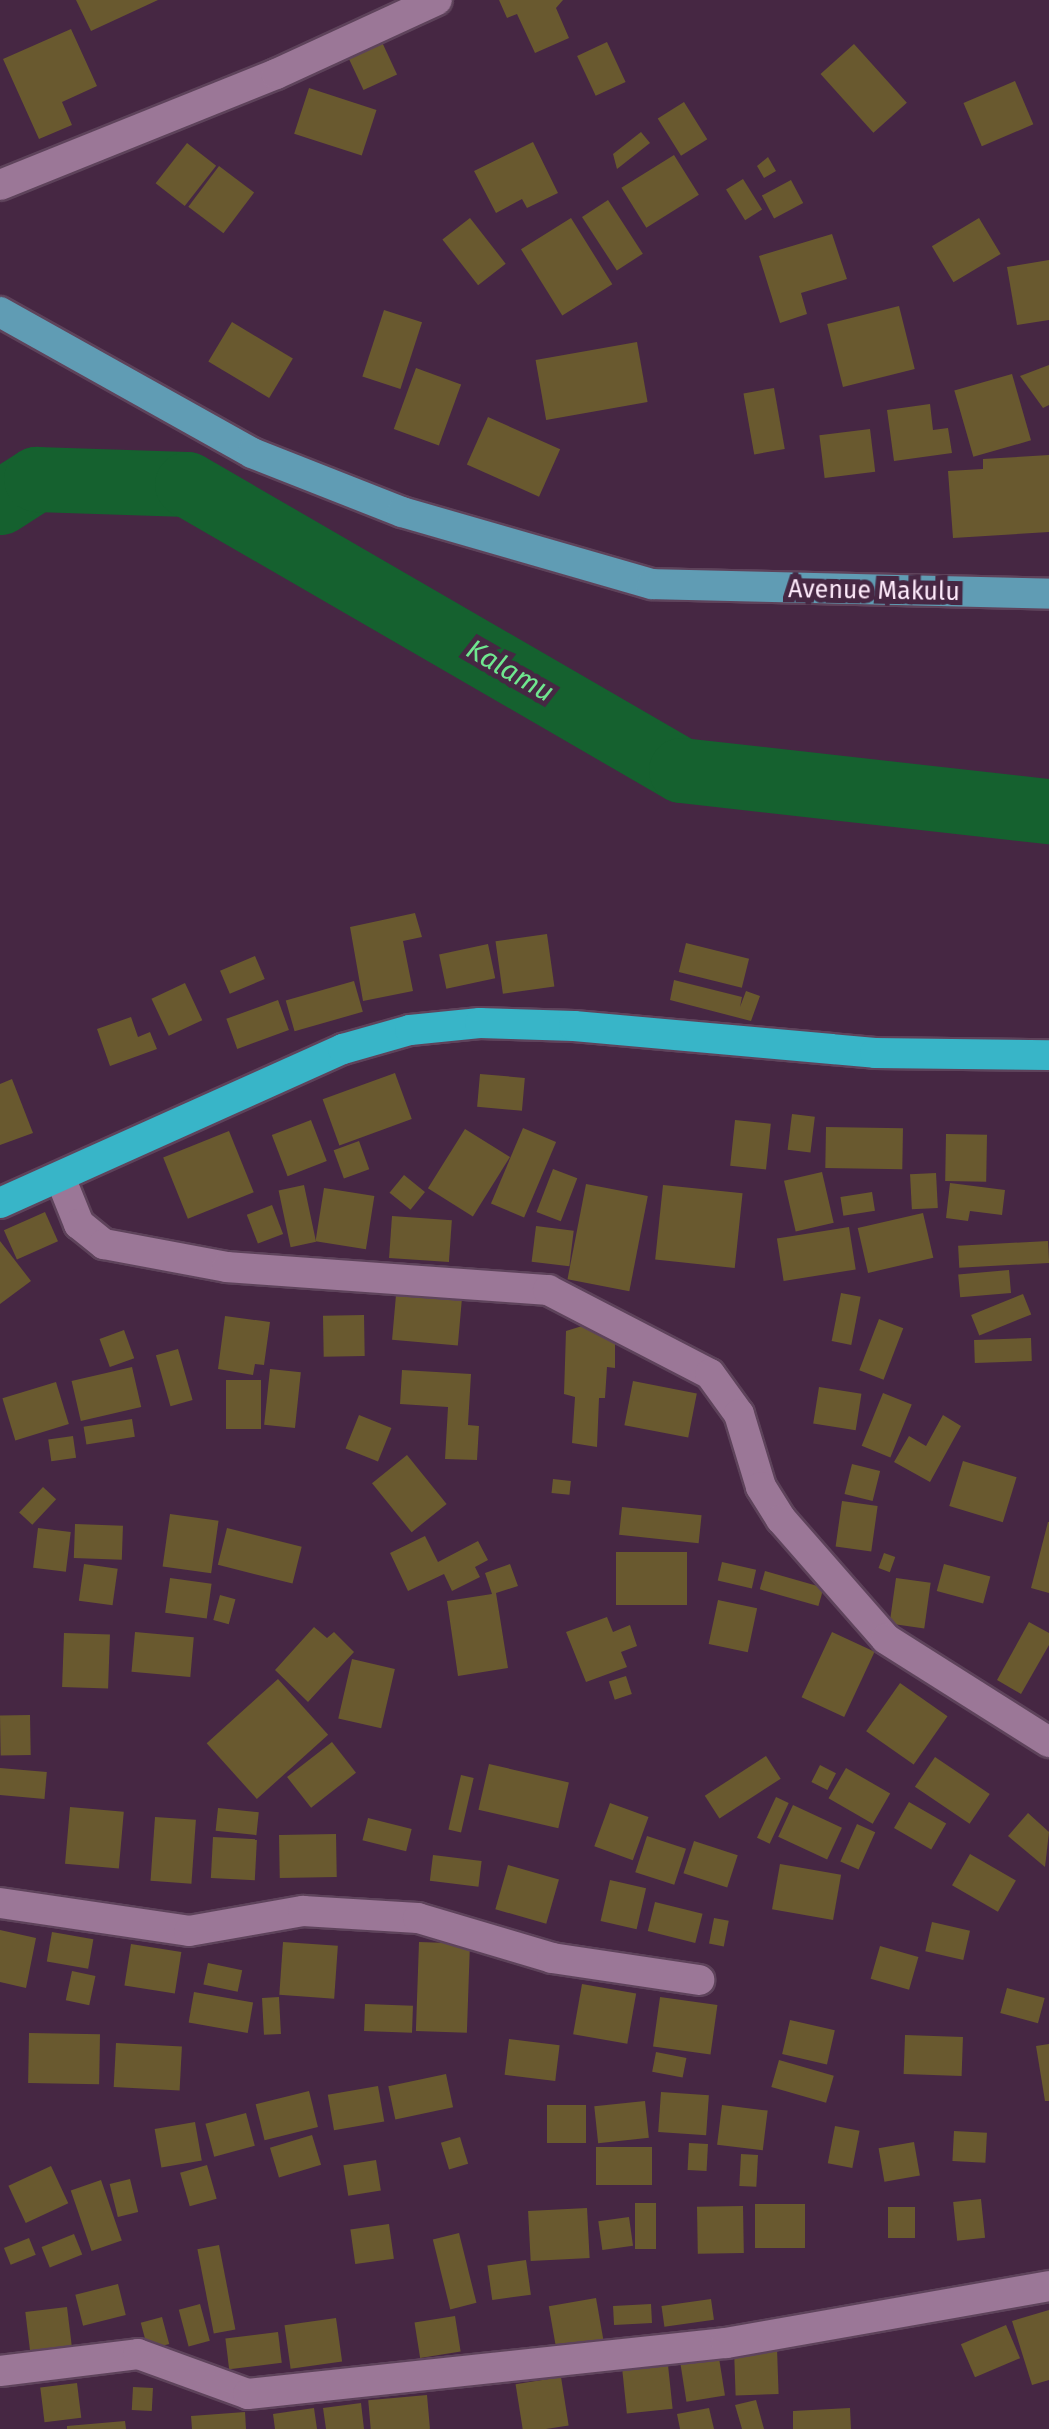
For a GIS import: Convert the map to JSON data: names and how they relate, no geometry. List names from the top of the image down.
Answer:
{
  "streets": {
    "main road": ["Avenue Makulu"]
  },
  "water": ["Kalamu"]
}
